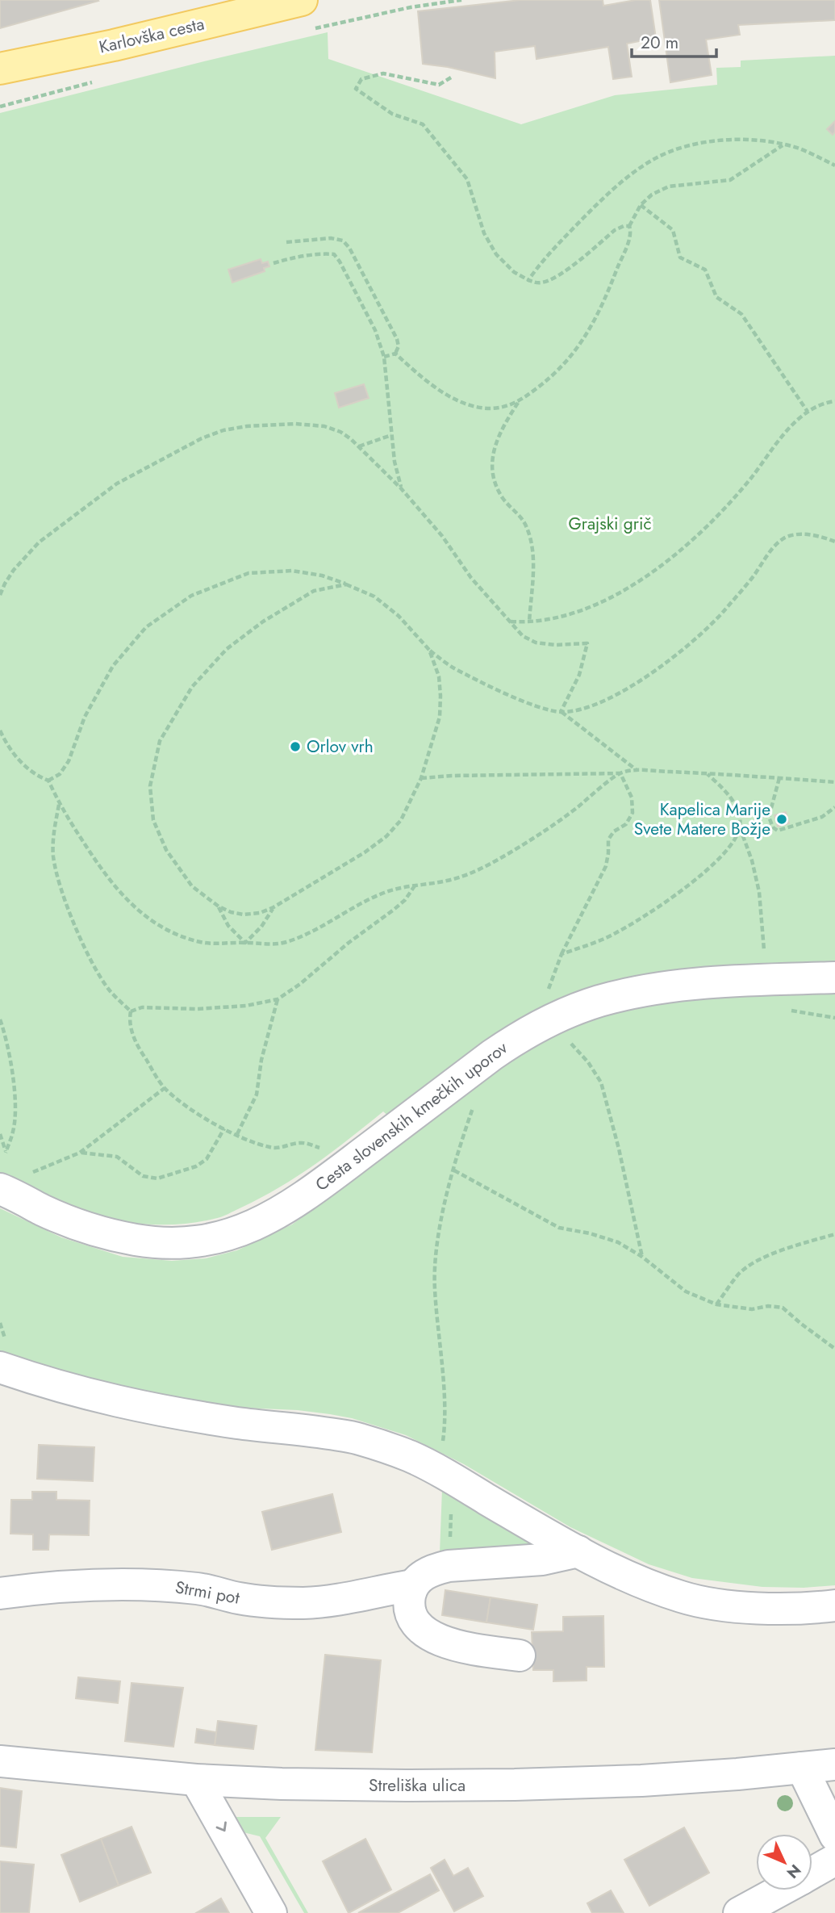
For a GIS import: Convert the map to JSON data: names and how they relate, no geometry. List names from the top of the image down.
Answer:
{
  "streets": {
    "main road": ["Karlovška cesta"],
    "street": ["Cesta slovenskih kmečkih uporov", "Strmi pot", "Streliška ulica"]
  },
  "parks": ["Grajski grič"],
  "places": ["Orlov vrh", "Kapelica Marije Svete Matere Božje"],
  "scale_bar": "20 m",
  "north": "bottom right"
}
